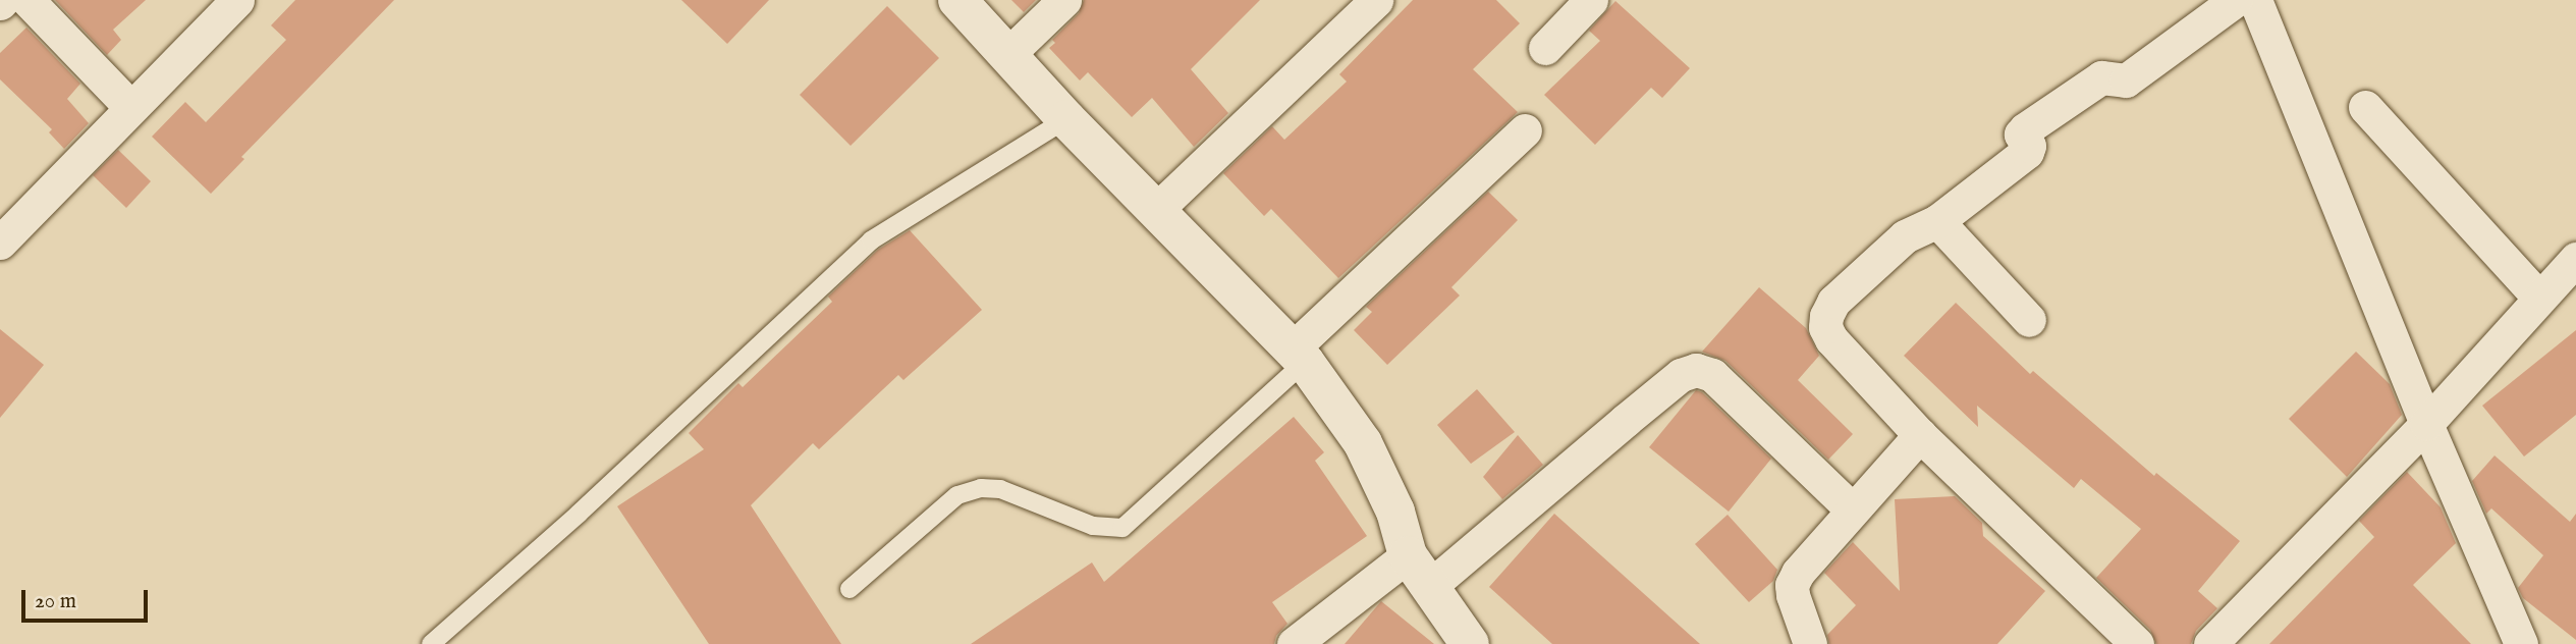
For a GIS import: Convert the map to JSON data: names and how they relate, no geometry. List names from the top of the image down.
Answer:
{
  "scale_bar": "20 m"
}
